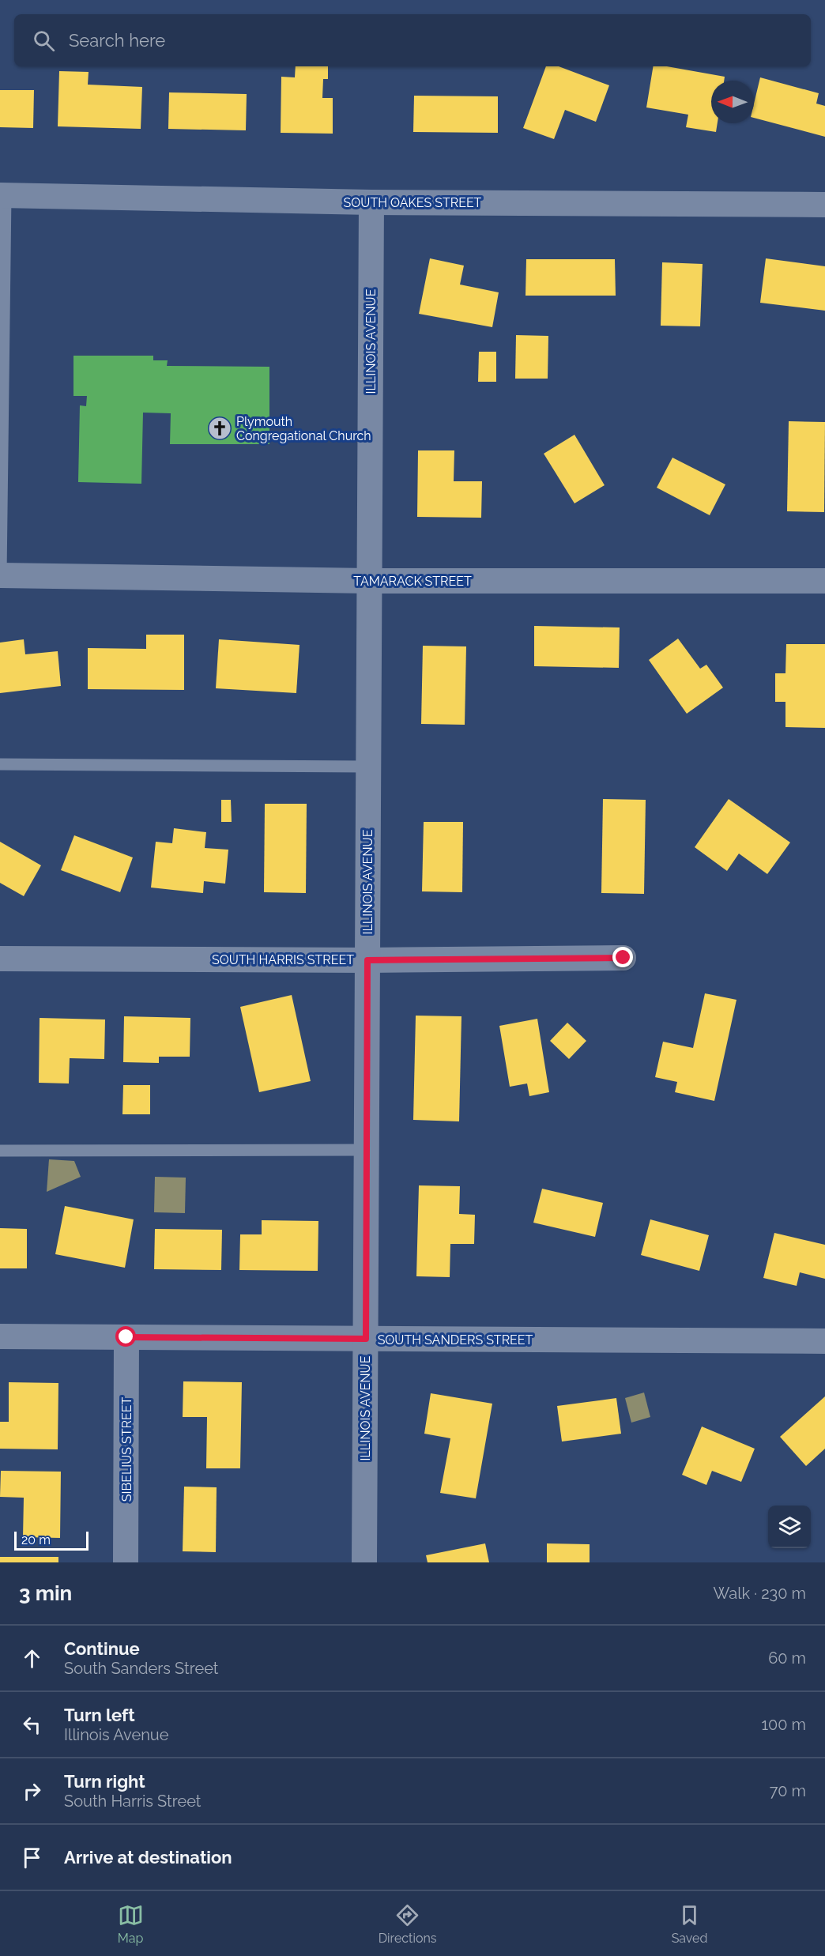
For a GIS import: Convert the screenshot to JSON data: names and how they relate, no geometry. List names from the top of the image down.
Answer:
{
  "streets": {
    "street": [
      "SOUTH OAKES STREET",
      "ILLINOIS AVENUE",
      "TAMARACK STREET",
      "SOUTH HARRIS STREET",
      "SOUTH SANDERS STREET",
      "SIBELIUS STREET"
    ]
  },
  "crossings": [
    ["SOUTH OAKES STREET", "ILLINOIS AVENUE"],
    ["ILLINOIS AVENUE", "TAMARACK STREET"],
    ["ILLINOIS AVENUE", "SOUTH HARRIS STREET"],
    ["ILLINOIS AVENUE", "SOUTH SANDERS STREET"],
    ["SOUTH SANDERS STREET", "SIBELIUS STREET"]
  ],
  "places": {
    "church": ["Plymouth Congregational Church"]
  },
  "scale_bar": "20 m",
  "north": "left",
  "page": {
    "search": "Search here",
    "scale": "20 m",
    "heading": ["3 min", "Walk · 230 m"],
    "list": [
      ["Continue", "South Sanders Street", "60 m"],
      ["Turn left", "Illinois Avenue", "100 m"],
      ["Turn right", "South Harris Street", "70 m"],
      "Arrive at destination"
    ],
    "nav": ["Map", "Directions", "Saved"]
  }
}
